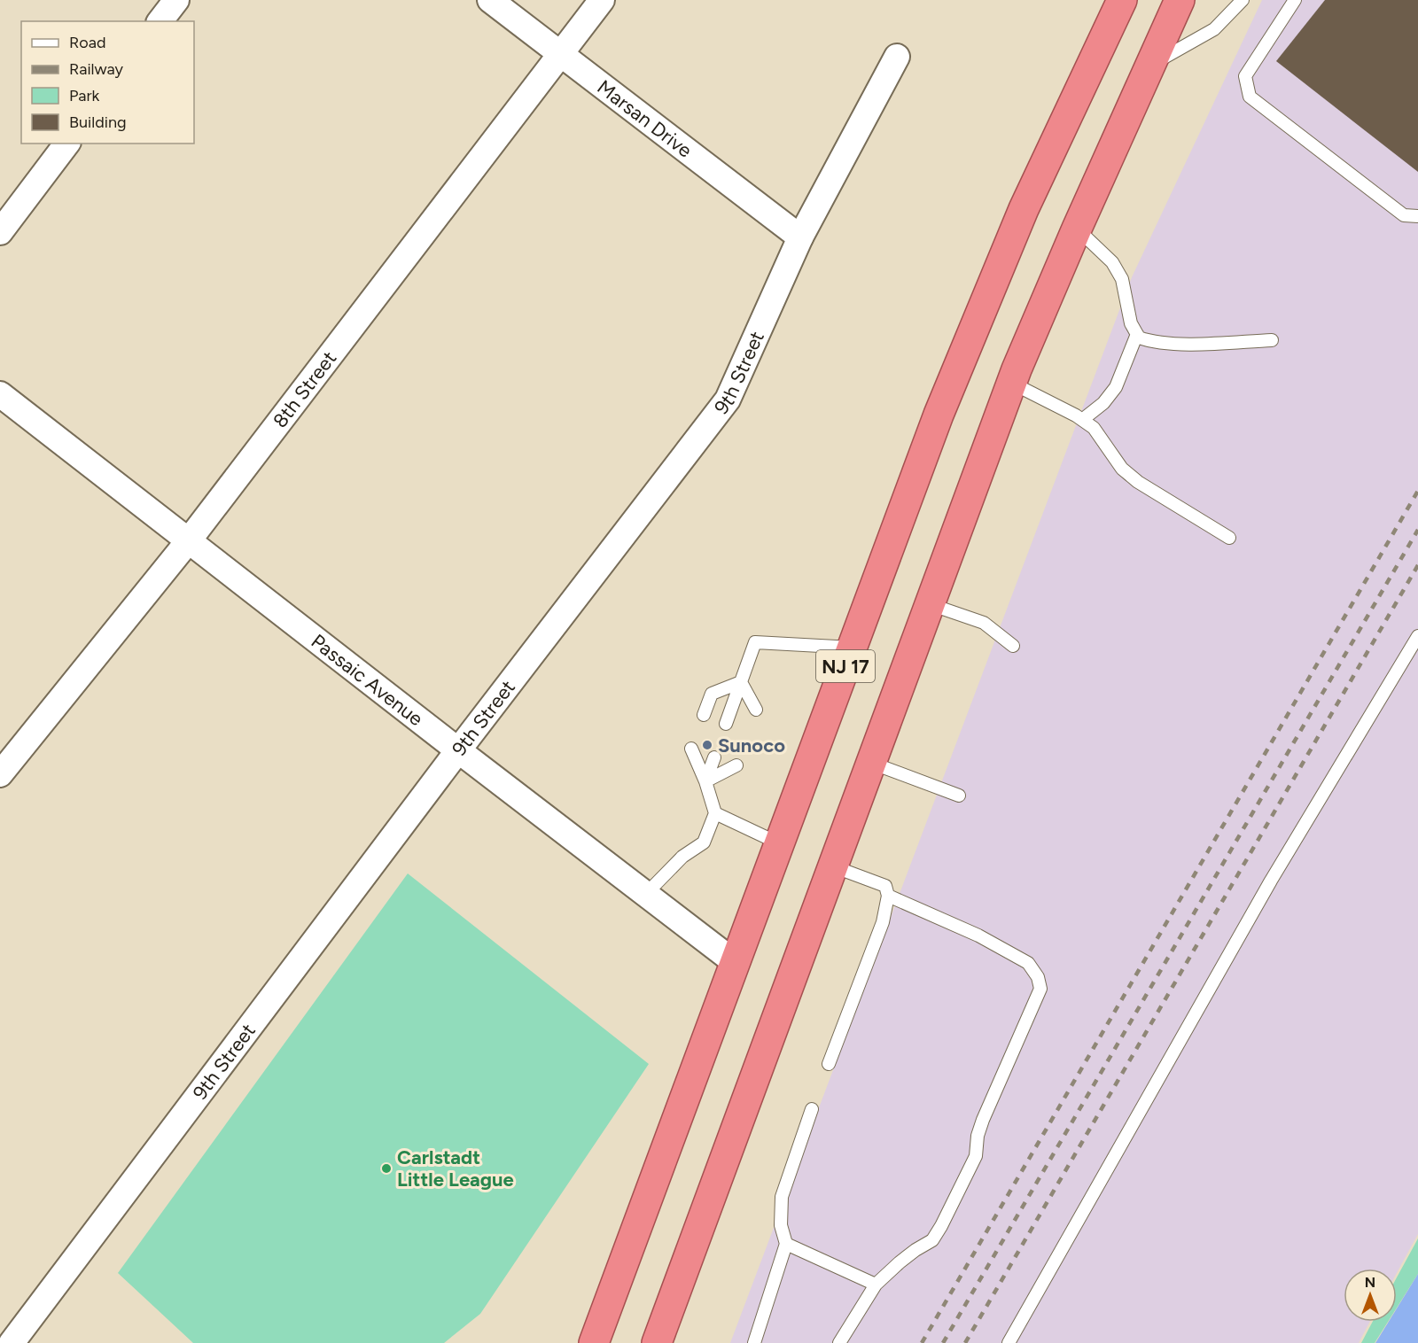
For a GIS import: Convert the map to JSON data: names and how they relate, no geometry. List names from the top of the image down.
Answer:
{
  "streets": {
    "highway": ["NJ 17"],
    "street": [
      "Marsan Drive",
      "9th Street",
      "8th Street",
      "Passaic Avenue"
    ]
  },
  "crossings": [
    ["Marsan Drive", "9th Street"],
    ["Marsan Drive", "8th Street"],
    ["9th Street", "Passaic Avenue"],
    ["8th Street", "Passaic Avenue"],
    ["NJ 17", "Passaic Avenue"]
  ],
  "places": ["Sunoco", "Carlstadt Little League"],
  "legend": [
    "Road",
    "Railway",
    "Park",
    "Building"
  ],
  "north": "top"
}
